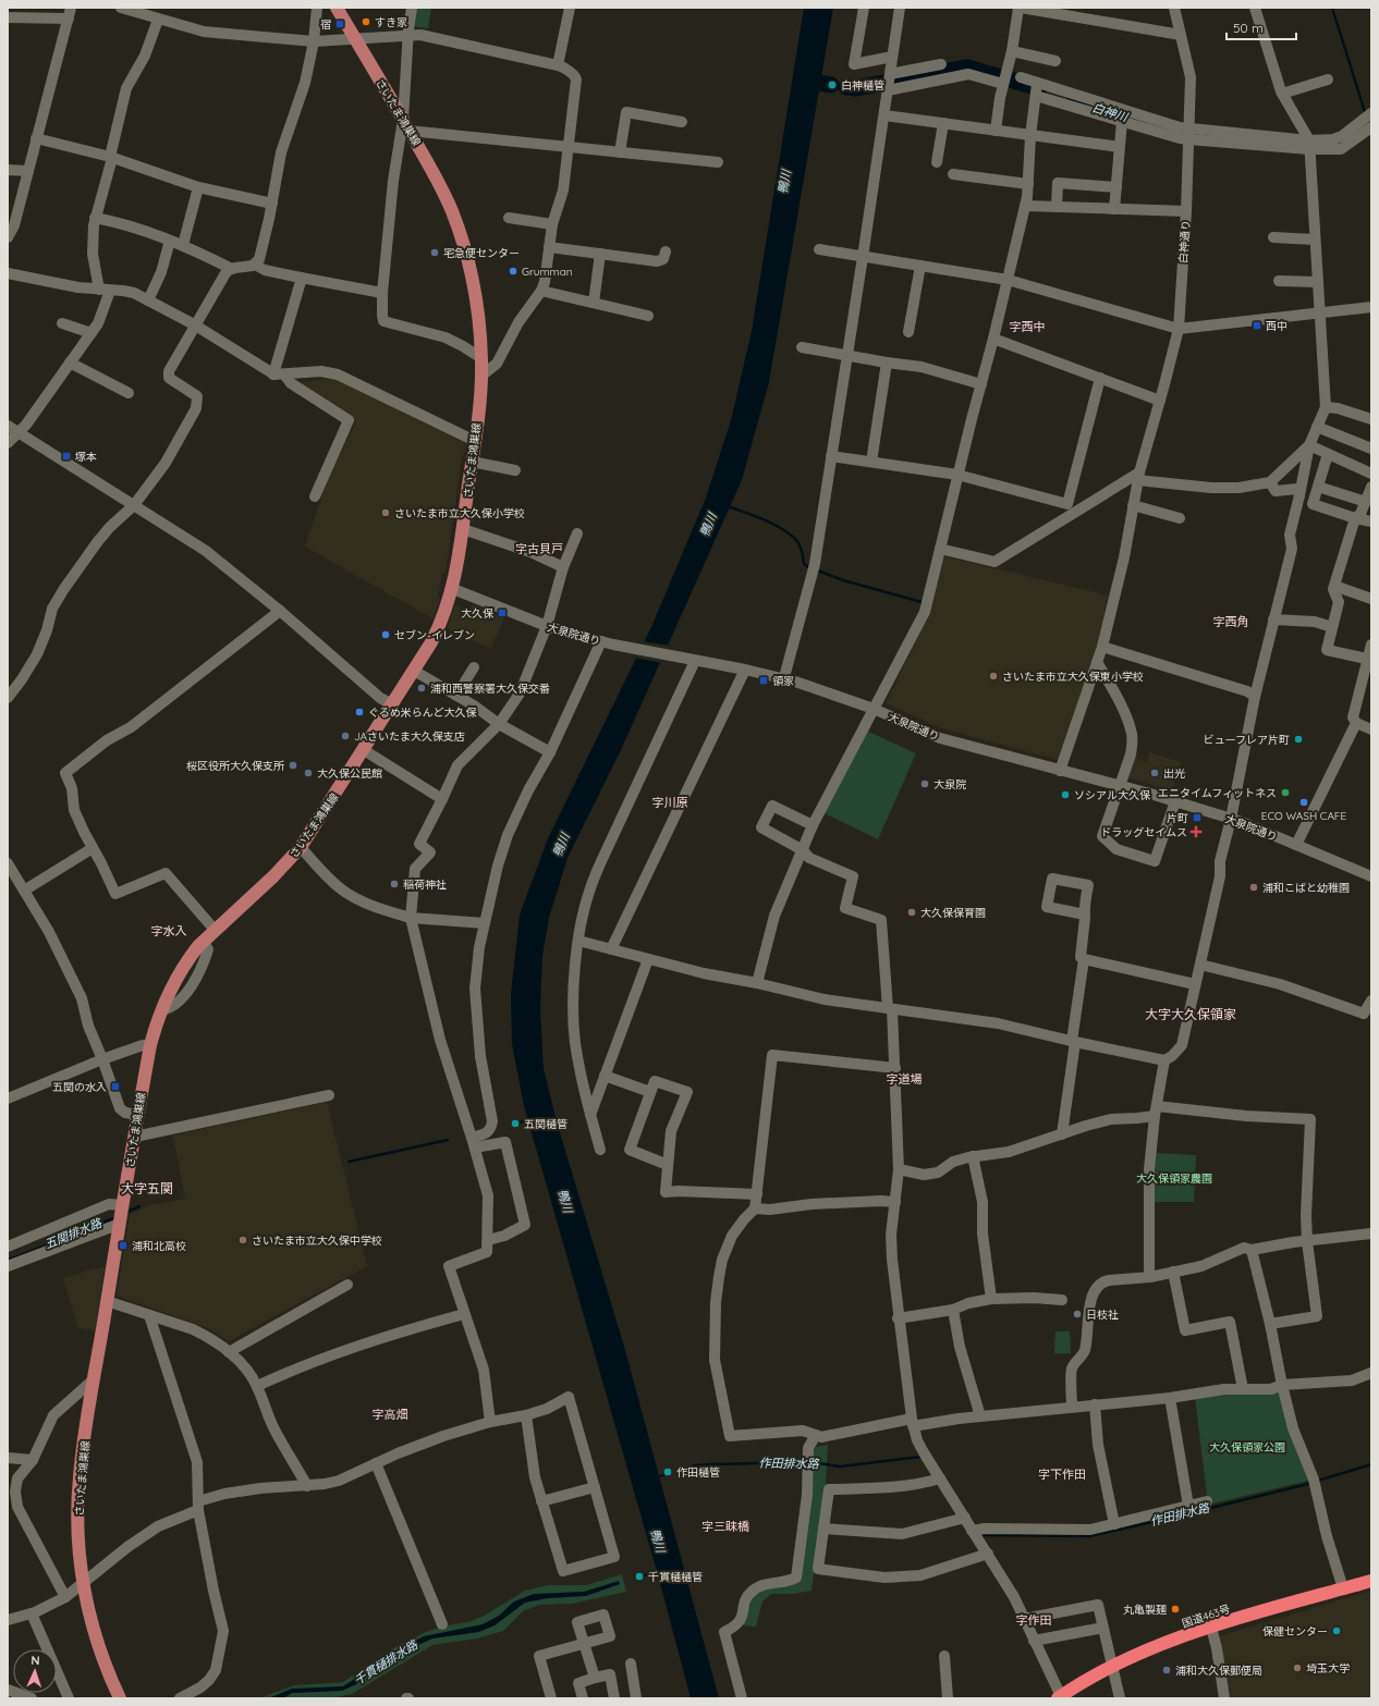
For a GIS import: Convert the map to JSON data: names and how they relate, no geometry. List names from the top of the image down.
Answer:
{
  "streets": {
    "highway": ["国道463号"],
    "main road": ["さいたま鴻巣線"],
    "street": ["白神通り", "大泉院通り"]
  },
  "crossings": [
    ["さいたま鴻巣線", "大泉院通り"],
    ["白神通り", "大泉院通り"]
  ],
  "districts": [
    "字西中",
    "字古貝戸",
    "字西角",
    "字川原",
    "字水入",
    "大字大久保領家",
    "字道場",
    "大字五関",
    "字高畑",
    "字下作田",
    "字三眛橋",
    "字作田"
  ],
  "water": [
    "白神川",
    "鴨川",
    "五関排水路",
    "作田排水路",
    "千貫樋排水路"
  ],
  "parks": ["大久保領家農園", "大久保領家公園"],
  "places": {
    "other": [
      "すき家",
      "白神樋管",
      "宅急便センター",
      "Grumman",
      "さいたま市立大久保小学校",
      "セブン-イレブン",
      "さいたま市立大久保東小学校",
      "浦和西警察署大久保交番",
      "ぐるめ米らんど大久保",
      "JAさいたま大久保支店",
      "ビューフレア片町",
      "桜区役所大久保支所",
      "大久保公民館",
      "出光",
      "大泉院",
      "エニタイムフィットネス",
      "ソシアル大久保",
      "ECO WASH CAFE",
      "稲荷神社",
      "浦和こばと幼稚園",
      "大久保保育園",
      "五関樋管",
      "さいたま市立大久保中学校",
      "日枝社",
      "作田樋管",
      "千貫樋樋管",
      "丸亀製麺",
      "保健センター",
      "埼玉大学",
      "浦和大久保郵便局"
    ],
    "transit": [
      "宿",
      "西中",
      "塚本",
      "大久保",
      "領家",
      "片町",
      "五関の水入",
      "浦和北高校"
    ],
    "health": ["ドラッグセイムス"]
  },
  "scale_bar": "50 m",
  "north": "top"
}
